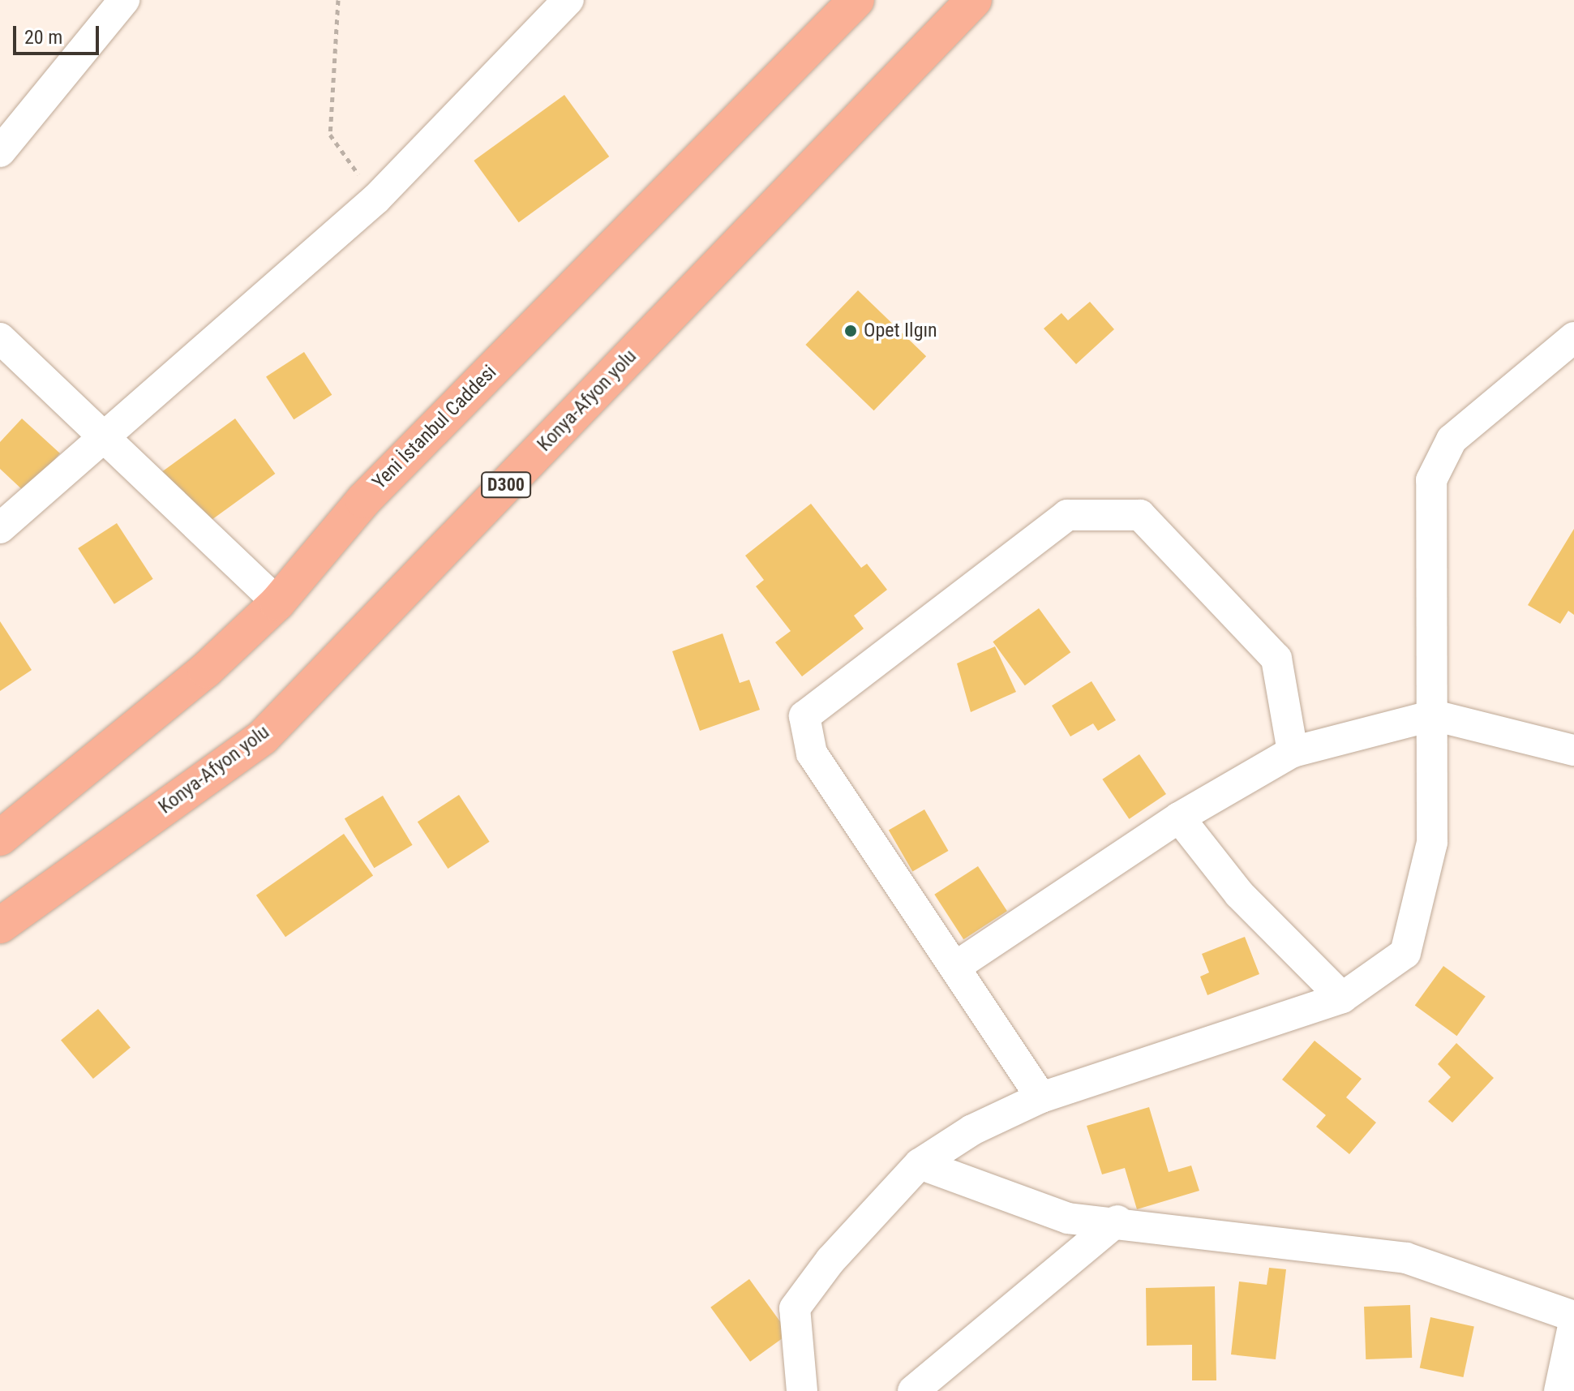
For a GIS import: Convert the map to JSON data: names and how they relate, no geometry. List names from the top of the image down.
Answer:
{
  "streets": {
    "highway": ["Konya-Afyon yolu", "Yeni İstanbul Caddesi", "D300"]
  },
  "places": ["Opet Ilgın"],
  "scale_bar": "20 m"
}
